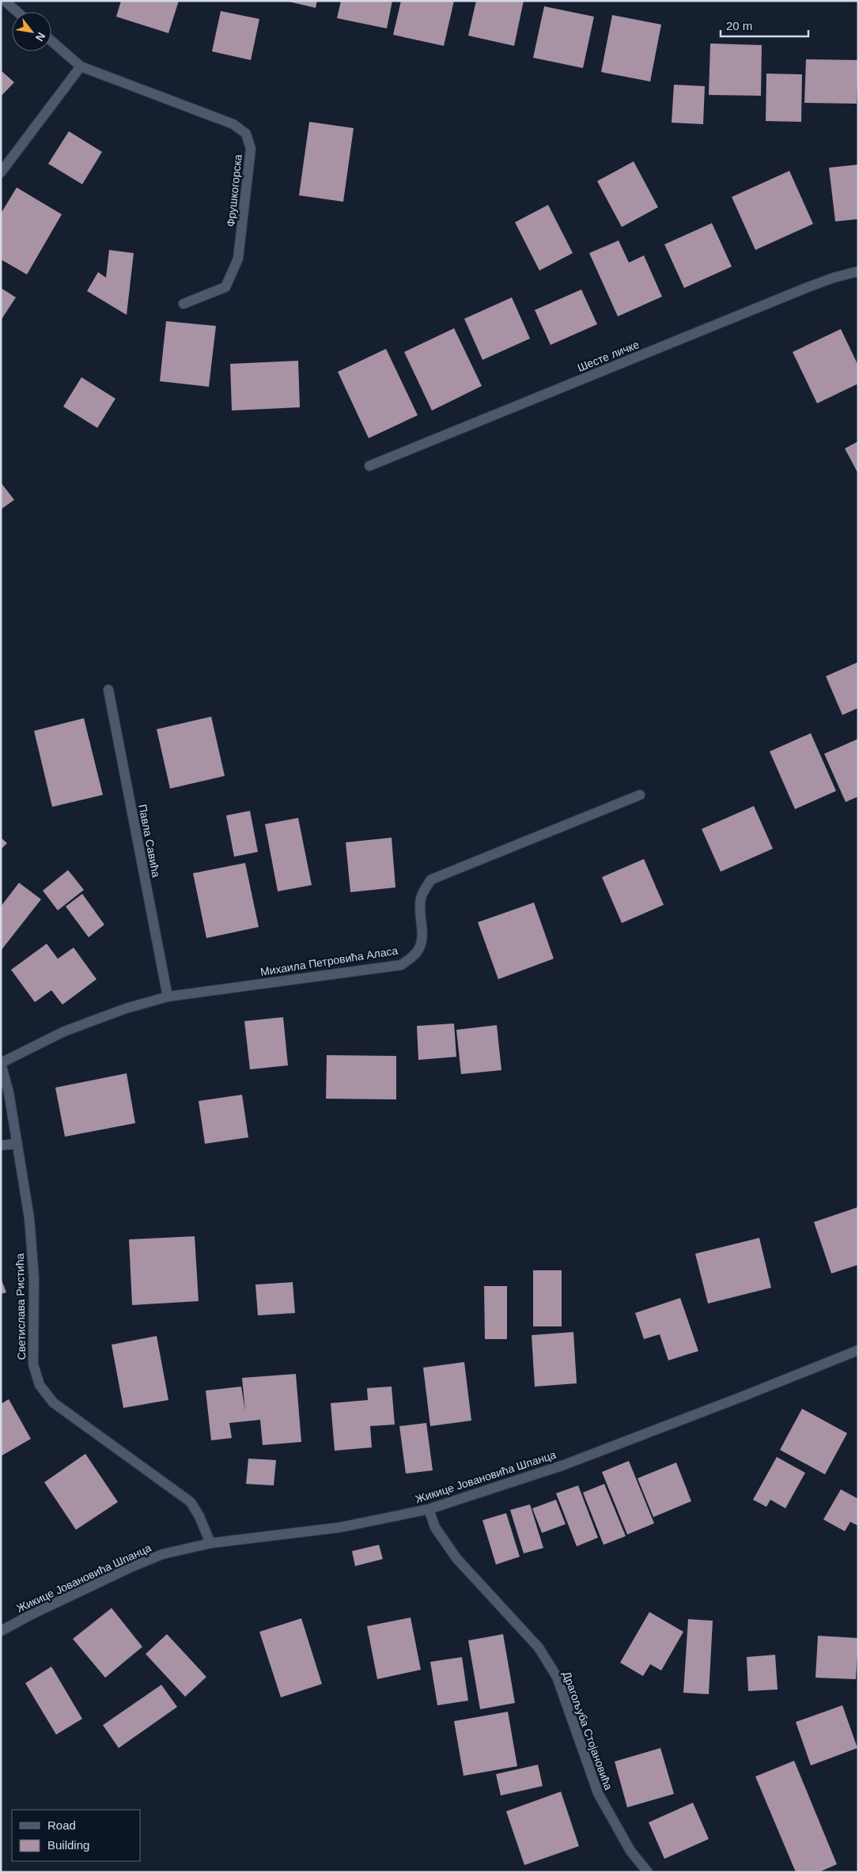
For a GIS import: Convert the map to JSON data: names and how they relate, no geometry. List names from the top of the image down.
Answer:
{
  "streets": {
    "street": [
      "Фрушкогорска",
      "Шесте личке",
      "Павла Савића",
      "Михаила Петровића Аласа",
      "Светислава Ристића",
      "Жикице Јовановића Шпанца",
      "Драгољуба Стојановића"
    ]
  },
  "crossings": [
    ["Павла Савића", "Михаила Петровића Аласа"],
    ["Михаила Петровића Аласа", "Светислава Ристића"],
    ["Светислава Ристића", "Жикице Јовановића Шпанца"],
    ["Жикице Јовановића Шпанца", "Драгољуба Стојановића"]
  ],
  "legend": ["Road", "Building"],
  "scale_bar": "20 m",
  "north": "bottom right"
}
